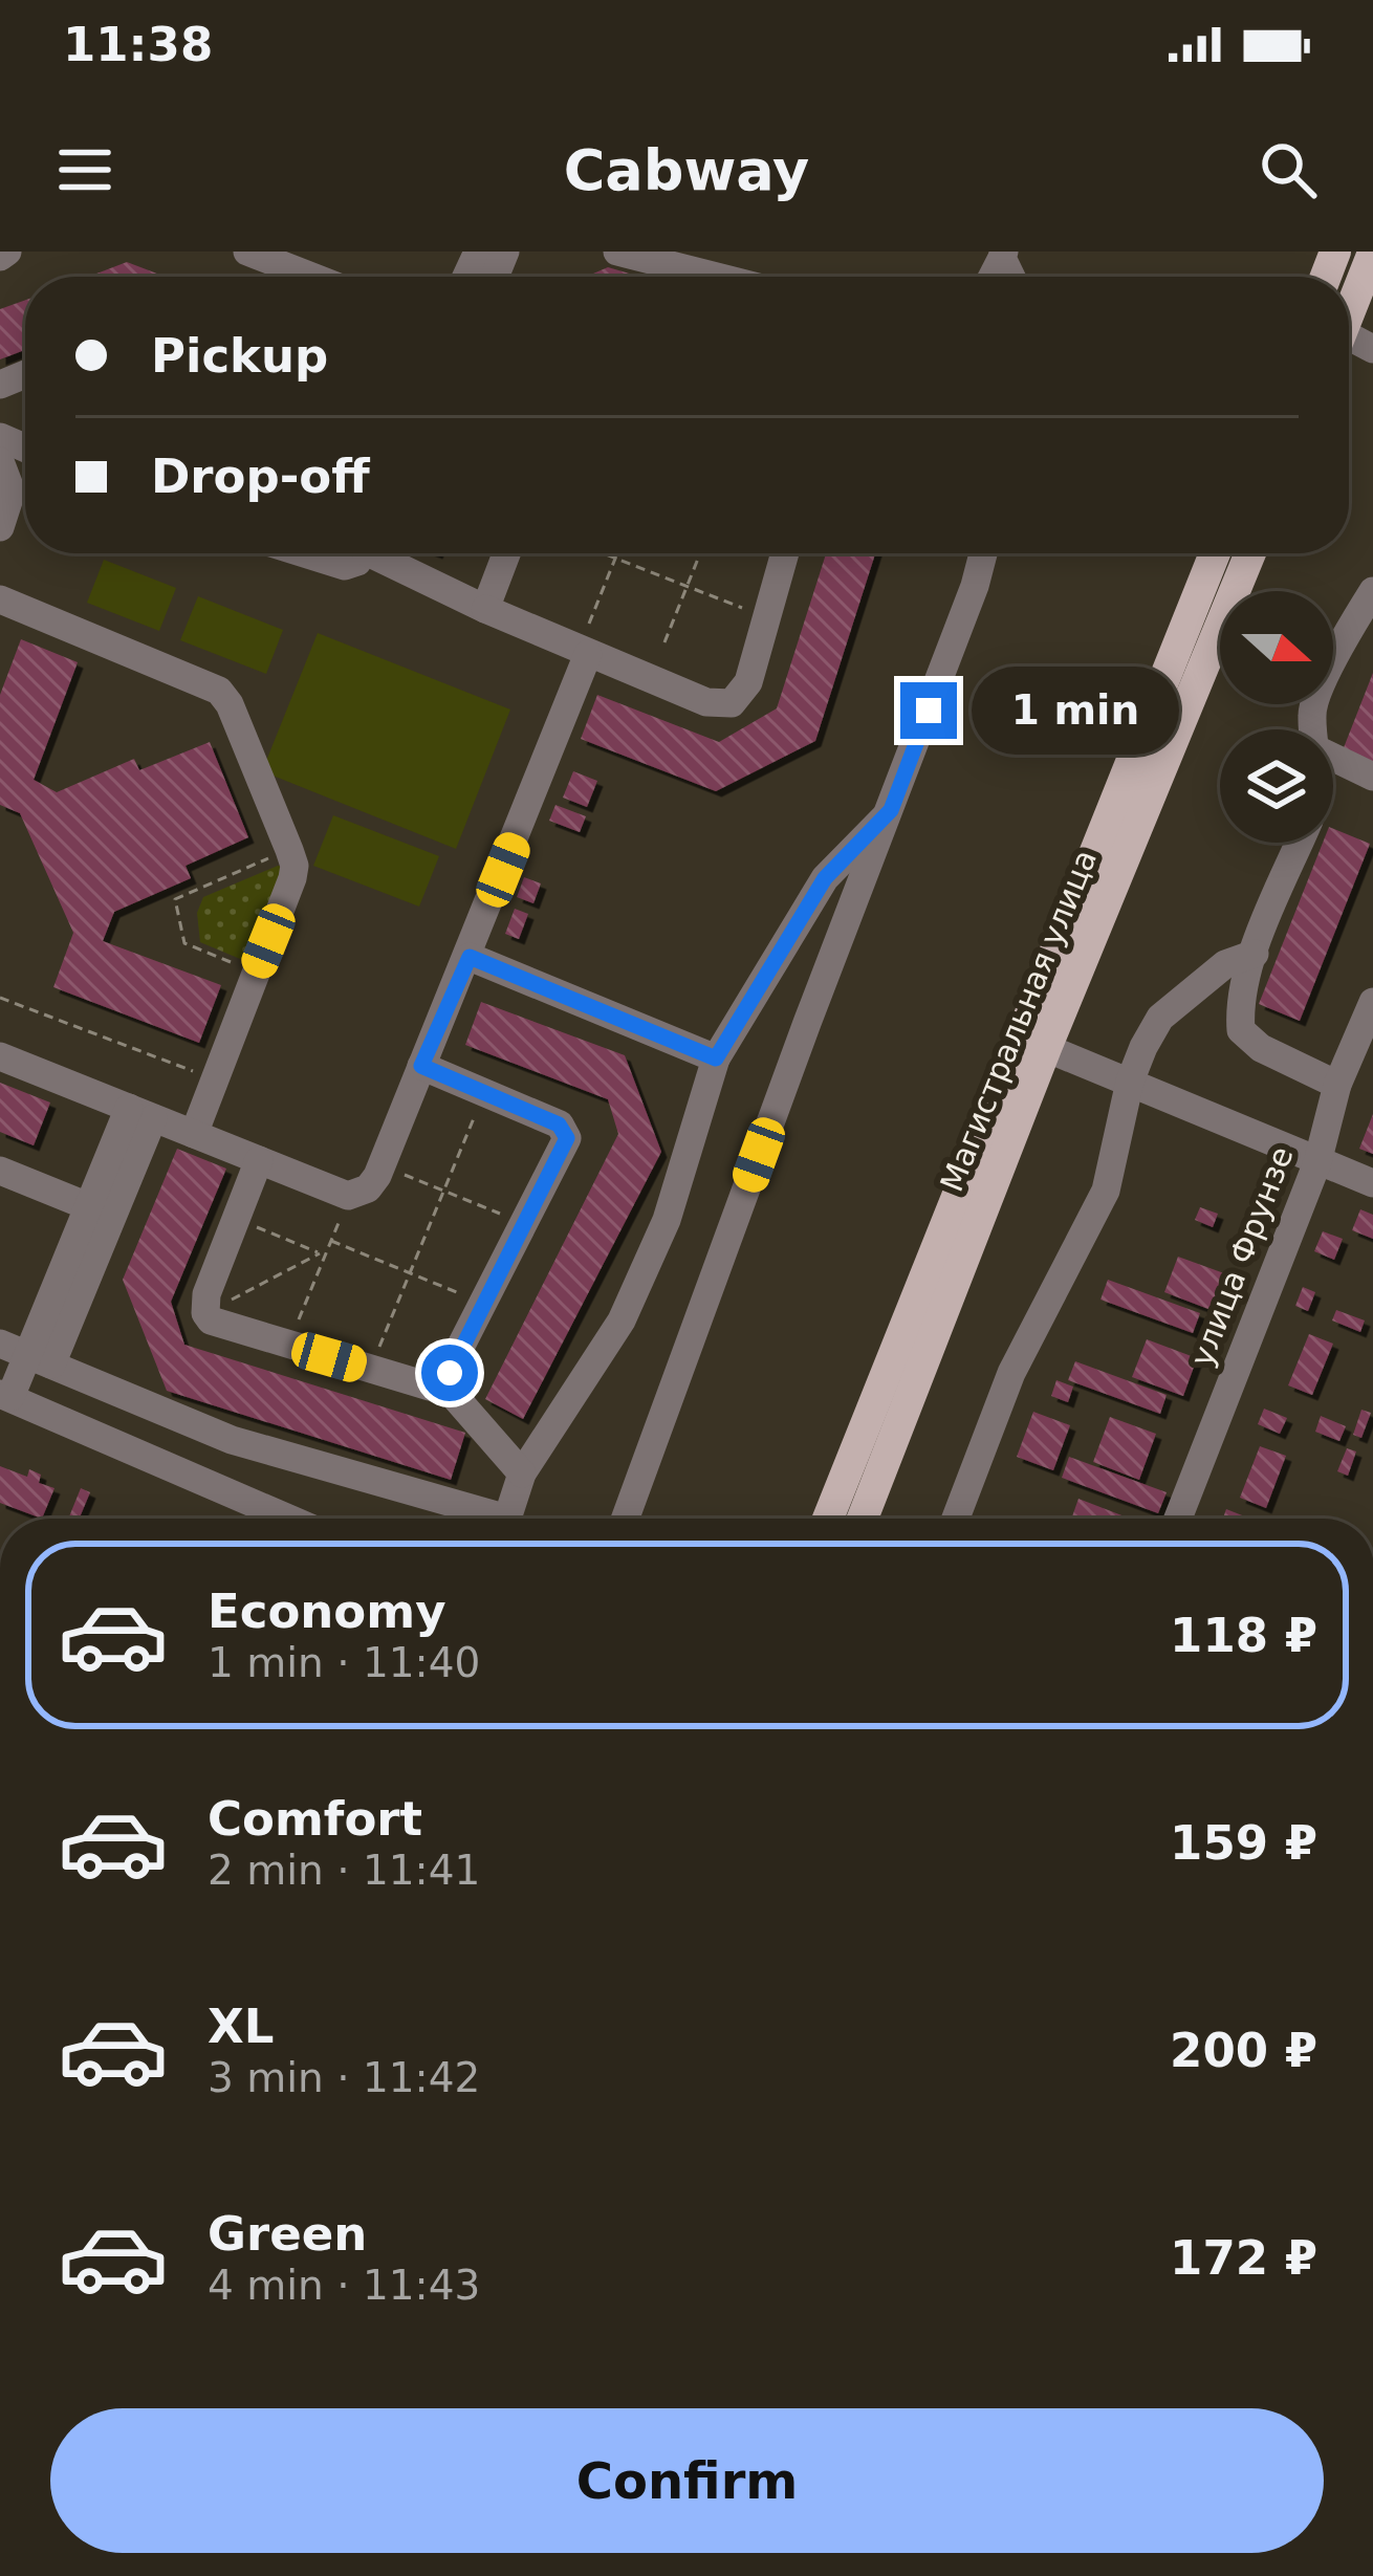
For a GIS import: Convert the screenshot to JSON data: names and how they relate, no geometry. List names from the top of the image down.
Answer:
{
  "streets": {
    "main road": ["Магистральная улица"],
    "street": ["улица Фрунзе"]
  },
  "north": "right",
  "page": {
    "status": "11:38",
    "header": "Cabway",
    "banner": ["Pickup", "Drop-off"],
    "bubble": "1 min",
    "list": [
      {
        "name": "Economy",
        "note": "1 min · 11:40",
        "value": "118 ₽"
      },
      {
        "name": "Comfort",
        "note": "2 min · 11:41",
        "value": "159 ₽"
      },
      {
        "name": "XL",
        "note": "3 min · 11:42",
        "value": "200 ₽"
      },
      {
        "name": "Green",
        "note": "4 min · 11:43",
        "value": "172 ₽"
      }
    ],
    "buttons": "Confirm"
  }
}
